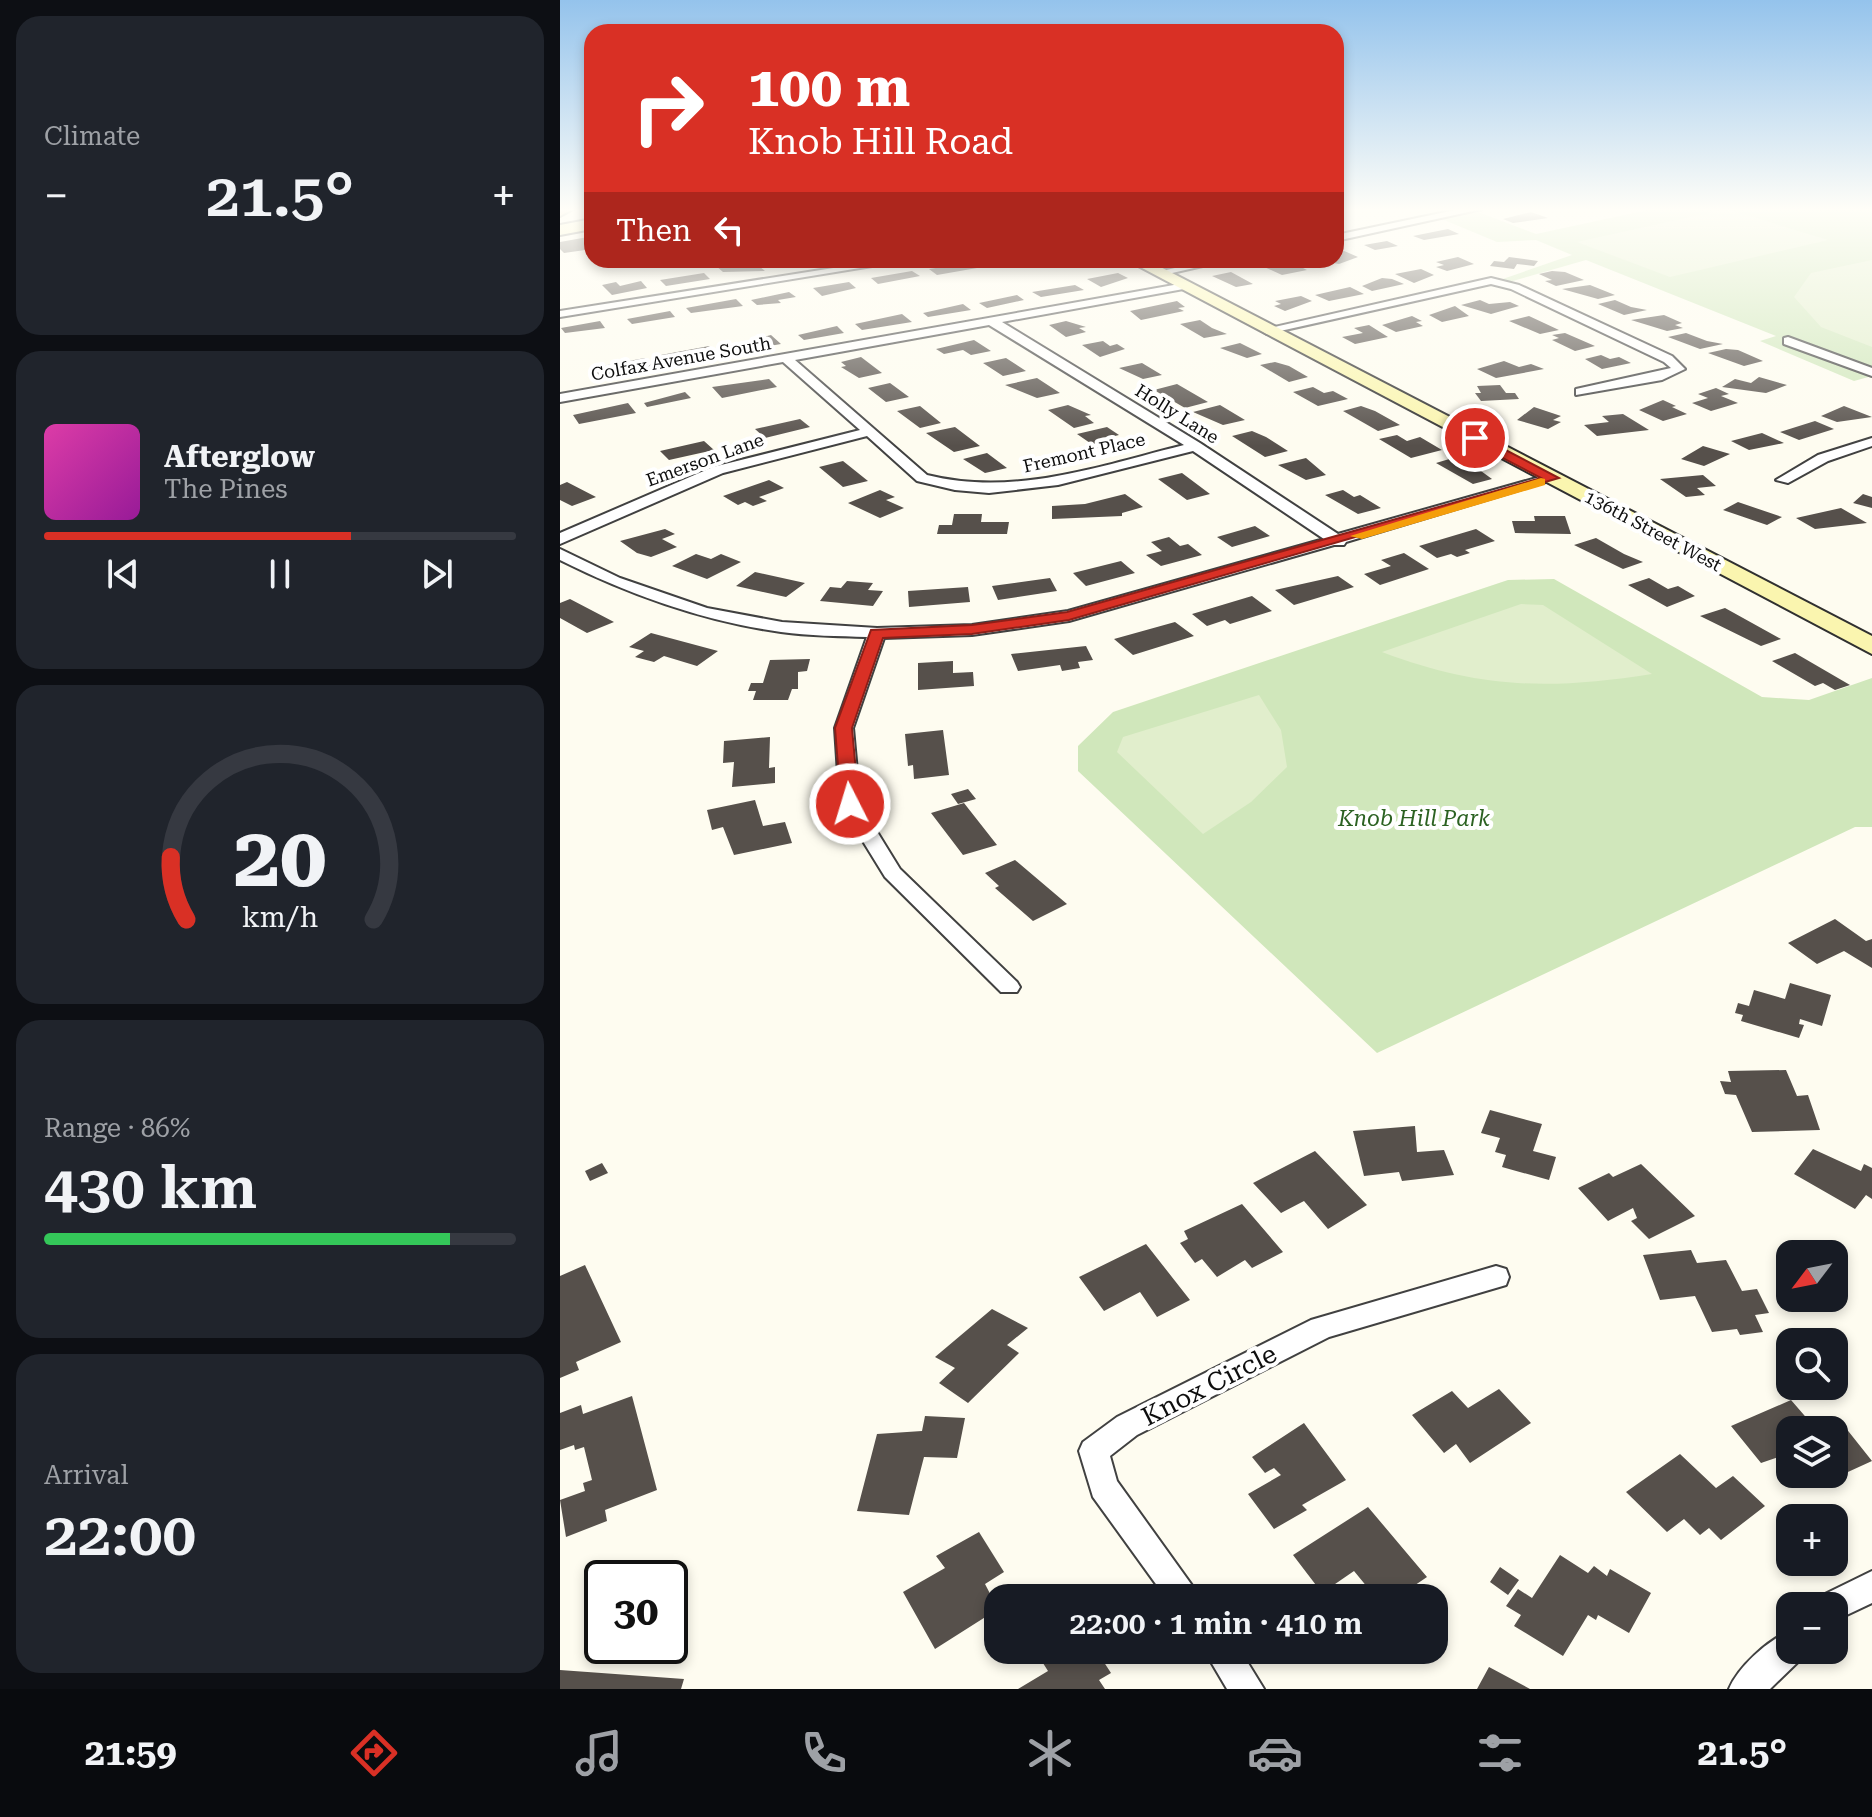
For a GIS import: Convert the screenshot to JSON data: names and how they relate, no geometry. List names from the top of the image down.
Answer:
{
  "streets": {
    "street": [
      "Colfax Avenue South",
      "Holly Lane",
      "Fremont Place",
      "Emerson Lane",
      "136th Street West",
      "Knox Circle"
    ]
  },
  "crossings": [
    ["Colfax Avenue South", "Holly Lane"],
    ["Colfax Avenue South", "Fremont Place"],
    ["Holly Lane", "Fremont Place"],
    ["Fremont Place", "Emerson Lane"]
  ],
  "parks": ["Knob Hill Park"],
  "north": "bottom left",
  "page": {
    "tile": [
      "Climate",
      ["Range · 86%", "430 km"],
      ["Arrival", "22:00"]
    ],
    "turn": ["100 m", "Knob Hill Road"],
    "heat": ["−", "21.5°", "+"],
    "then": "Then",
    "song": ["Afterglow", "The Pines"],
    "map_buttons": ["+", "−"],
    "limit": "30",
    "trip": "22:00 · 1 min · 410 m",
    "tabs": ["21:59", "21.5°"],
    "gauge": ["20", "km/h"]
  }
}
